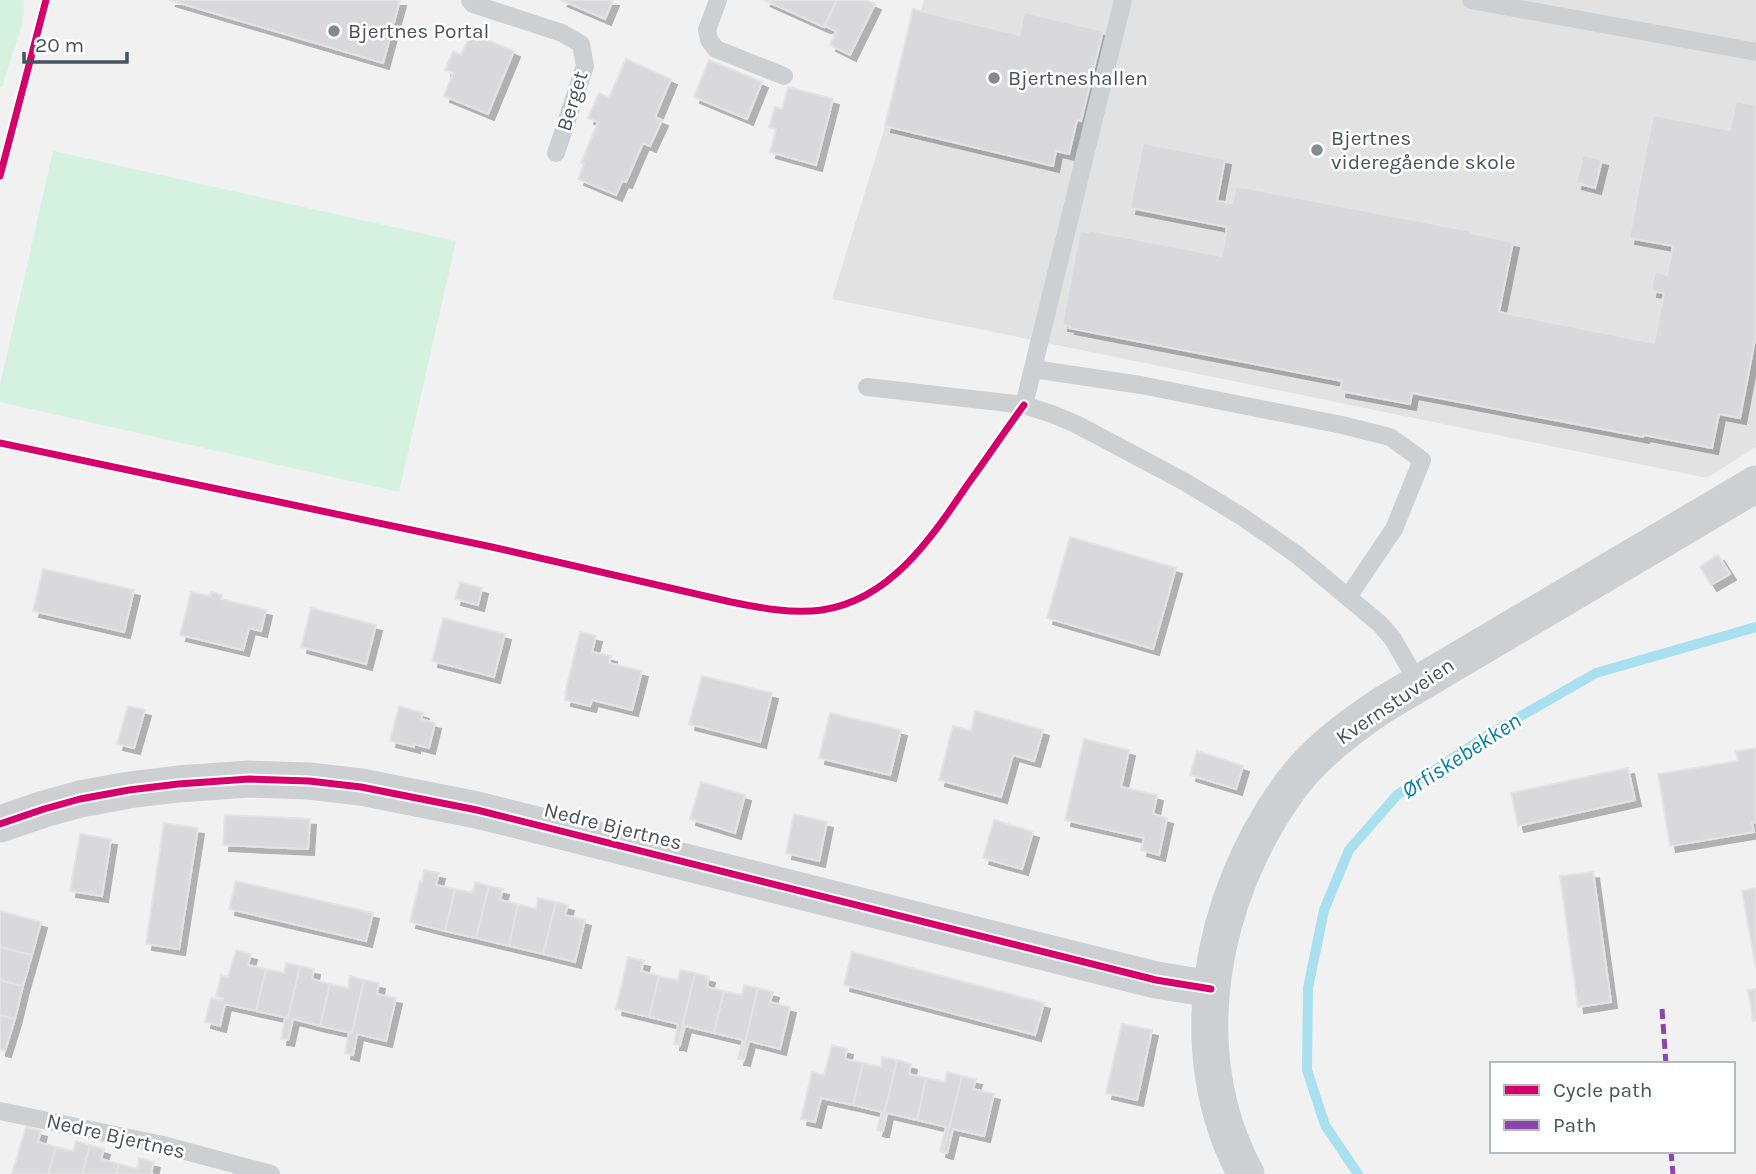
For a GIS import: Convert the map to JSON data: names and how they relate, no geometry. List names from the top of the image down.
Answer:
{
  "streets": {
    "street": ["Kvernstuveien", "Nedre Bjertnes"],
    "lane": ["Berget"]
  },
  "crossings": [
    ["Kvernstuveien", "Nedre Bjertnes"]
  ],
  "water": ["Ørfiskebekken"],
  "places": ["Bjertnes Portal", "Bjertneshallen", "Bjertnes videregående skole"],
  "legend": ["Cycle path", "Path"],
  "scale_bar": "20 m"
}
